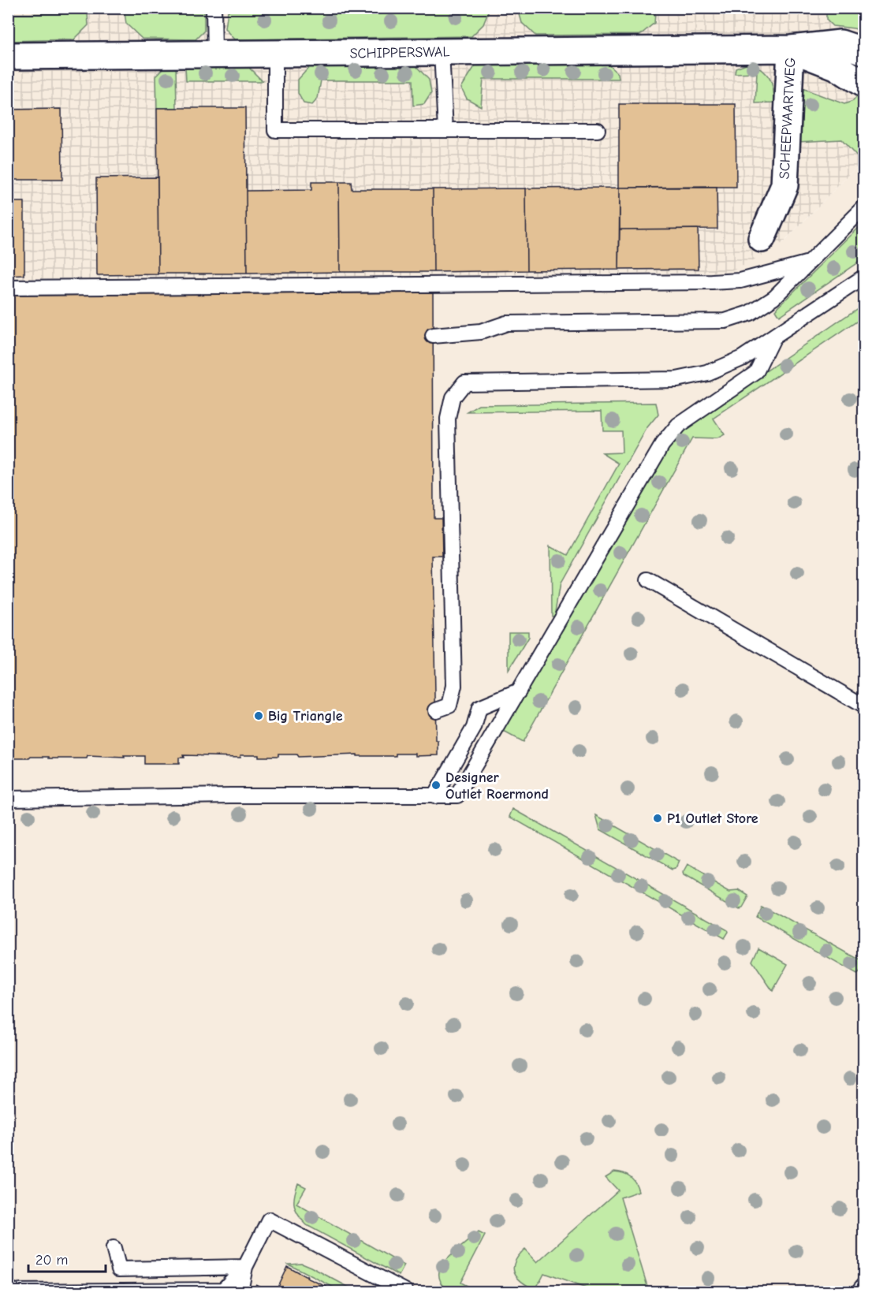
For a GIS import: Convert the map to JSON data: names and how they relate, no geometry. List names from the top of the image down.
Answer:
{
  "streets": {
    "street": ["SCHIPPERSWAL", "SCHEEPVAARTWEG"]
  },
  "crossings": [
    ["SCHIPPERSWAL", "SCHEEPVAARTWEG"]
  ],
  "places": ["Big Triangle", "Designer Outlet Roermond", "P1 Outlet Store"],
  "scale_bar": "20 m"
}
